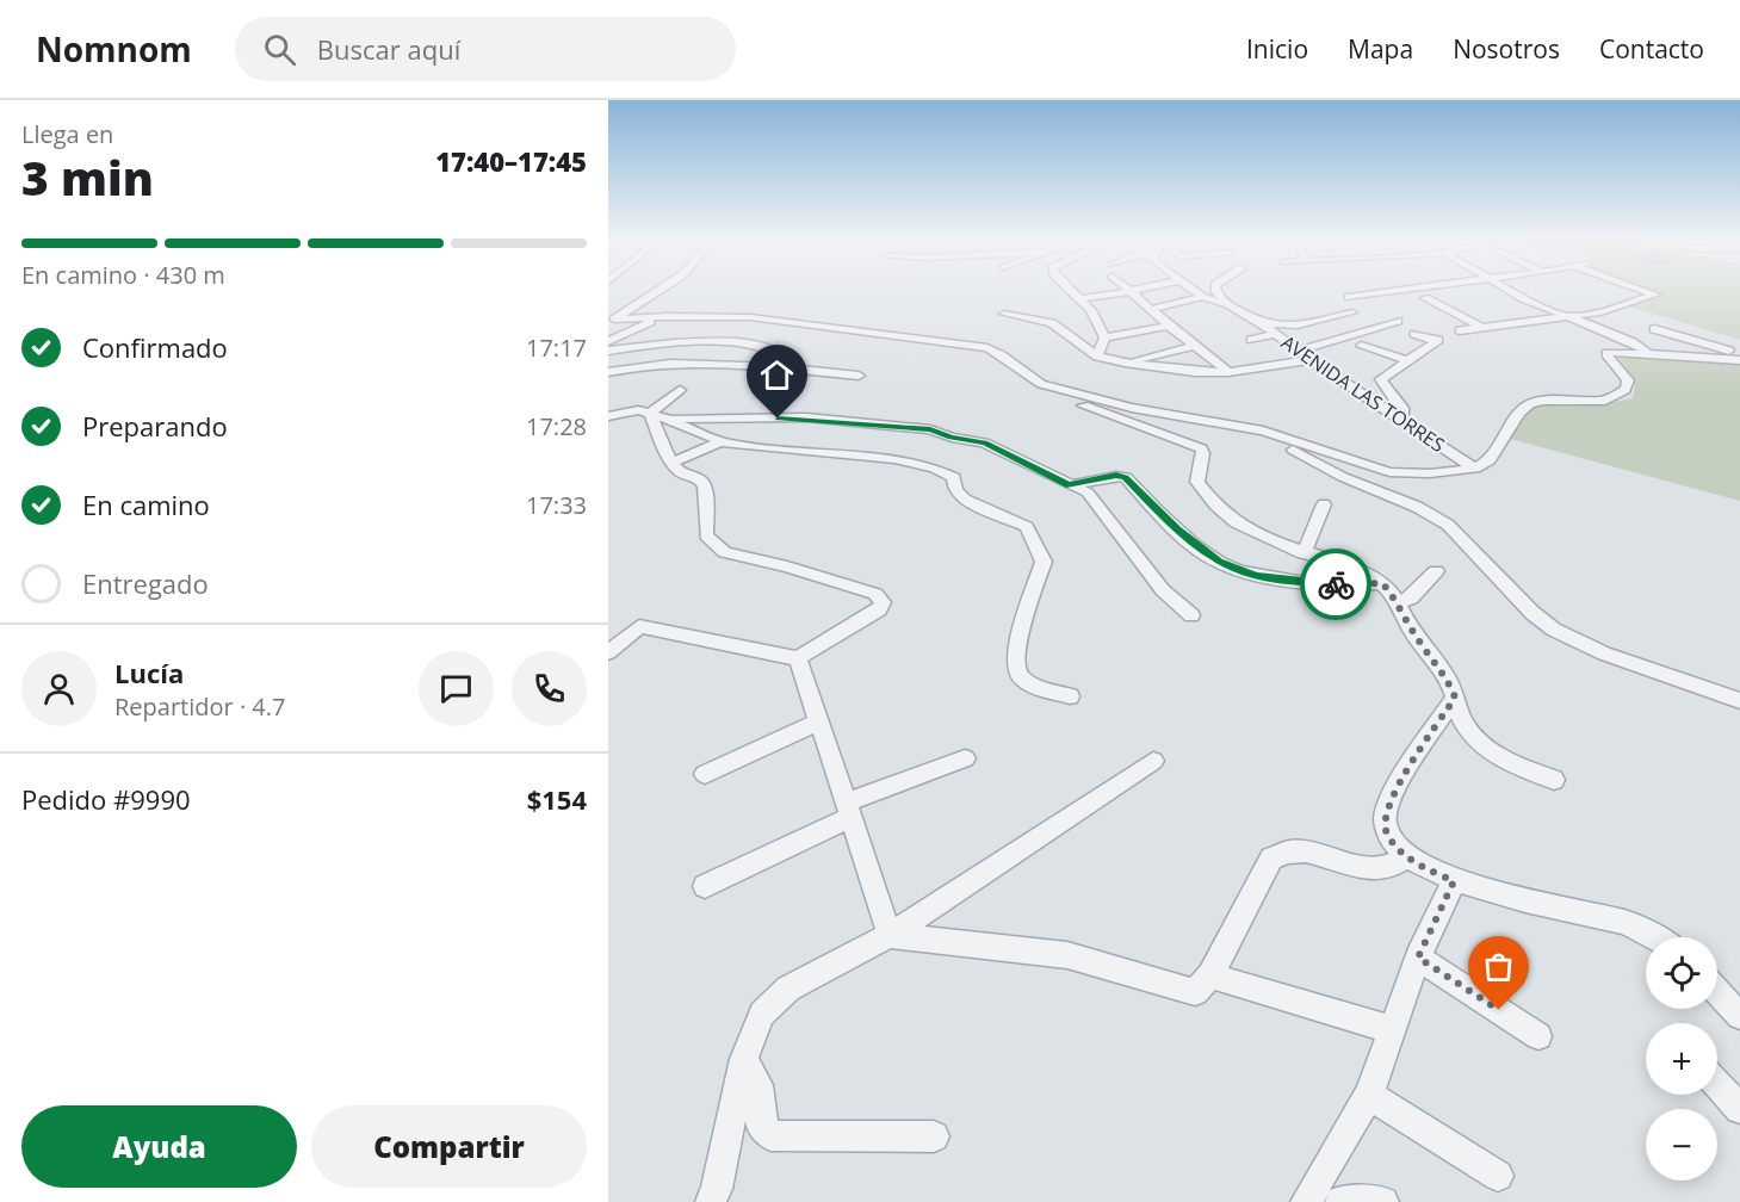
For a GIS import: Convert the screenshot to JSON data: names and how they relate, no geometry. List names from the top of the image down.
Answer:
{
  "streets": {
    "street": ["AVENIDA LAS TORRES"]
  },
  "page": {
    "header": "Nomnom",
    "search": "Buscar aquí",
    "nav": [
      "Inicio",
      "Mapa",
      "Nosotros",
      "Contacto"
    ],
    "heading": ["3 min", "Llega en", "17:40–17:45"],
    "panel": [
      "Lucía",
      "Repartidor · 4.7",
      "Pedido #9990",
      "$154"
    ],
    "bar": "En camino · 430 m",
    "list": [
      ["Confirmado", "17:17"],
      ["Preparando", "17:28"],
      ["En camino", "17:33"],
      "Entregado"
    ],
    "map_buttons": ["+", "−"],
    "buttons": ["Ayuda", "Compartir"]
  }
}
